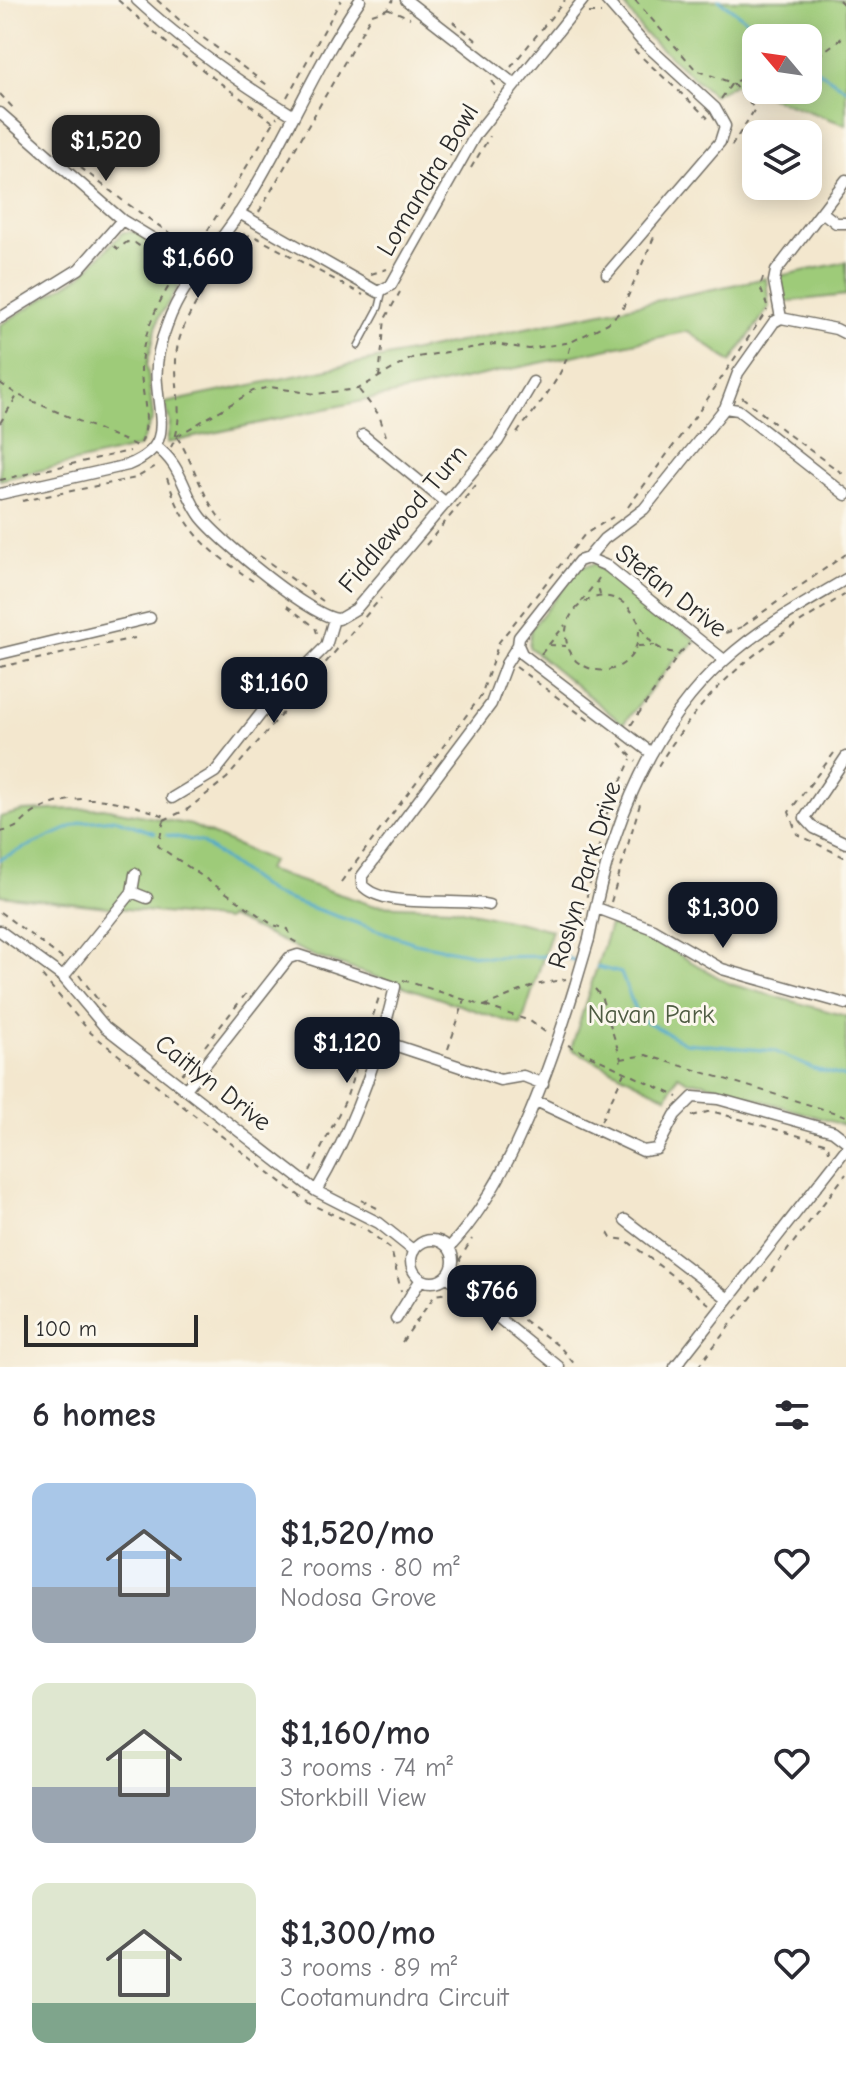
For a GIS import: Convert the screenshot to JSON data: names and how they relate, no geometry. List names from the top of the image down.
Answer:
{
  "streets": {
    "street": [
      "Lomandra Bowl",
      "Fiddlewood Turn",
      "Stefan Drive",
      "Roslyn Park Drive",
      "Caitlyn Drive"
    ]
  },
  "crossings": [
    ["Stefan Drive", "Roslyn Park Drive"],
    ["Roslyn Park Drive", "Caitlyn Drive"]
  ],
  "parks": ["Navan Park"],
  "scale_bar": "100 m",
  "north": "top left",
  "page": {
    "price": [
      "$1,520",
      "$1,660",
      "$1,160",
      "$1,300",
      "$1,120",
      "$766"
    ],
    "scale": "100 m",
    "heading": "6 homes",
    "list": [
      {
        "name": "$1,520/mo",
        "note": "2 rooms · 80 m² · Nodosa Grove"
      },
      {
        "name": "$1,160/mo",
        "note": "3 rooms · 74 m² · Storkbill View"
      },
      {
        "name": "$1,300/mo",
        "note": "3 rooms · 89 m² · Cootamundra Circuit"
      }
    ]
  }
}
